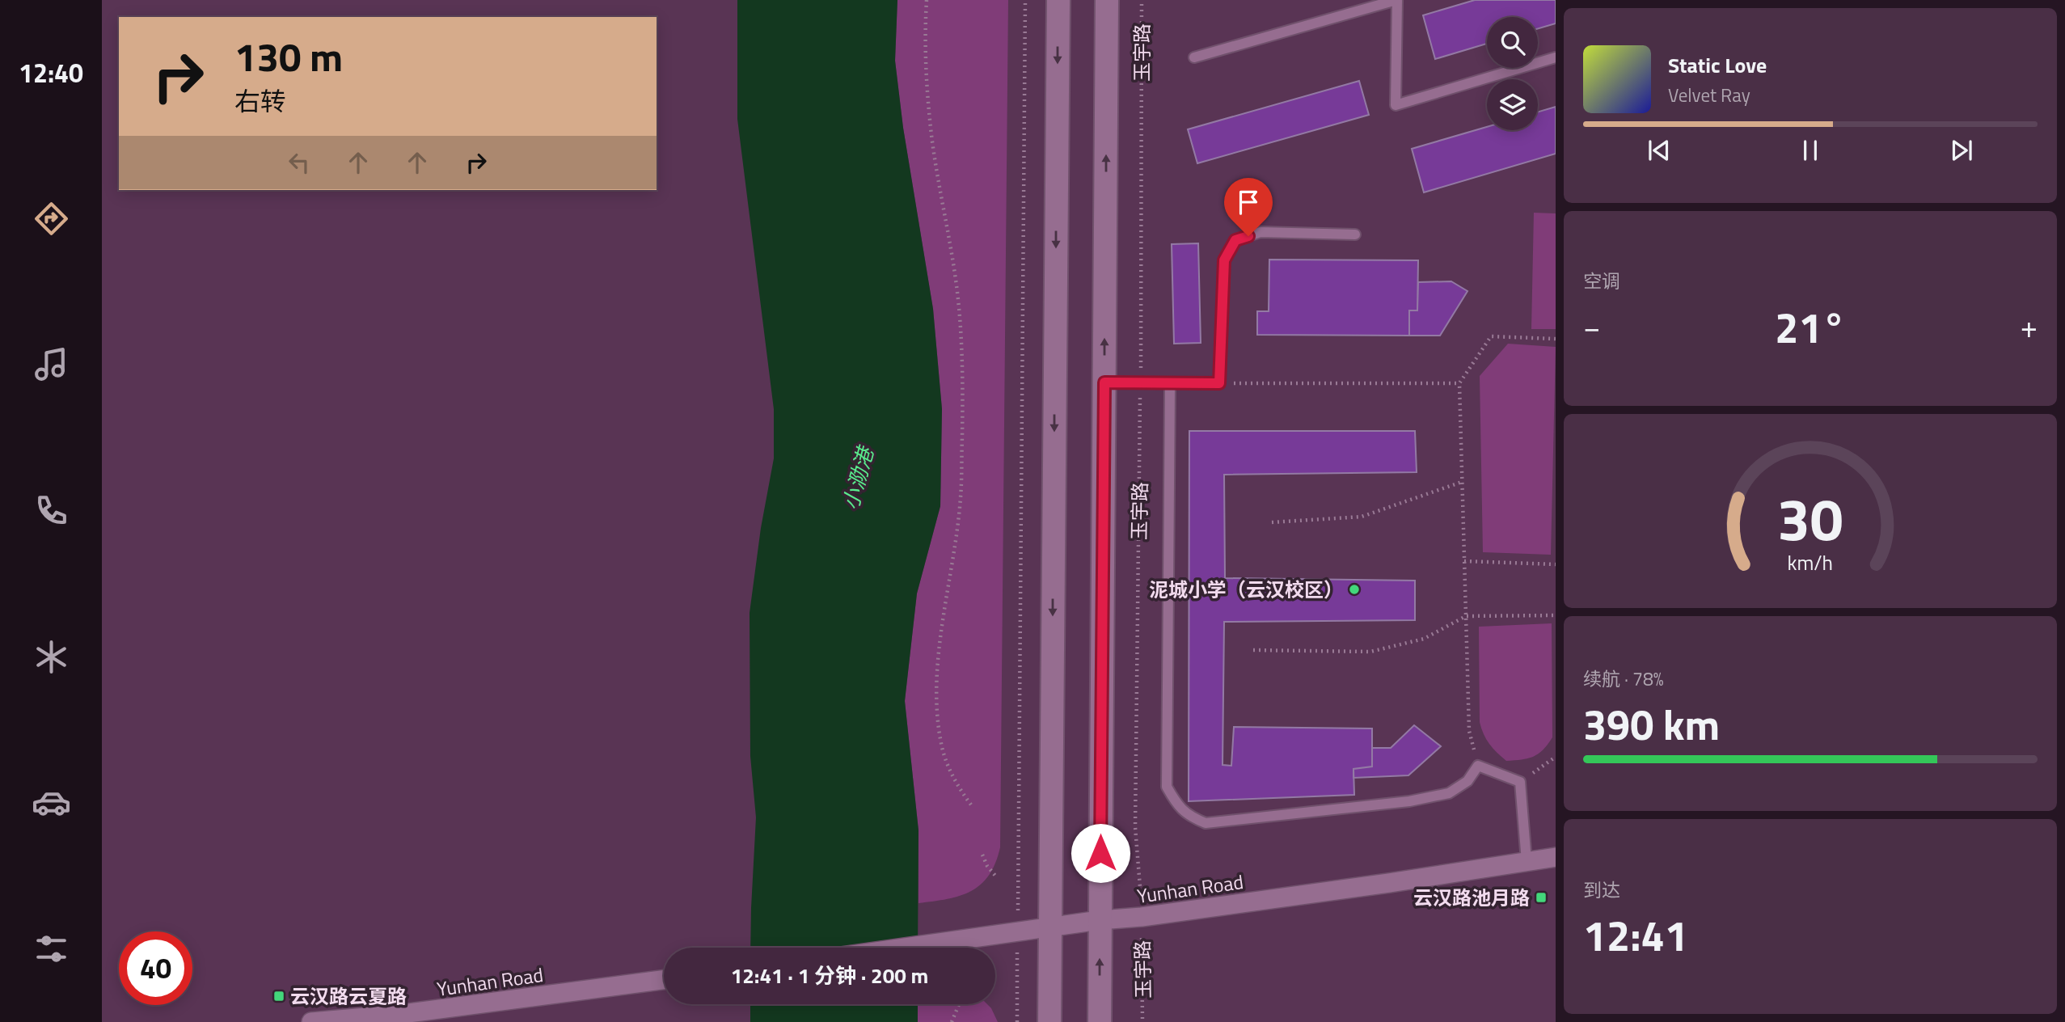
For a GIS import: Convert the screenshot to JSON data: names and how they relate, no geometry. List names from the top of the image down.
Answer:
{
  "streets": {
    "street": ["玉宇路", "Yunhan Road"]
  },
  "crossings": [
    ["玉宇路", "Yunhan Road"]
  ],
  "water": ["小泐港"],
  "places": {
    "other": ["泥城小学（云汉校区）"],
    "transit": ["云汉路池月路", "云汉路云夏路"]
  },
  "page": {
    "tabs": "12:40",
    "turn": ["130 m", "右转"],
    "song": ["Static Love", "Velvet Ray"],
    "tile": [
      "空调",
      ["续航 · 78%", "390 km"],
      ["到达", "12:41"]
    ],
    "heat": ["−", "21°", "+"],
    "limit": "40",
    "trip": "12:41 · 1 分钟 · 200 m",
    "gauge": ["30", "km/h"]
  }
}
